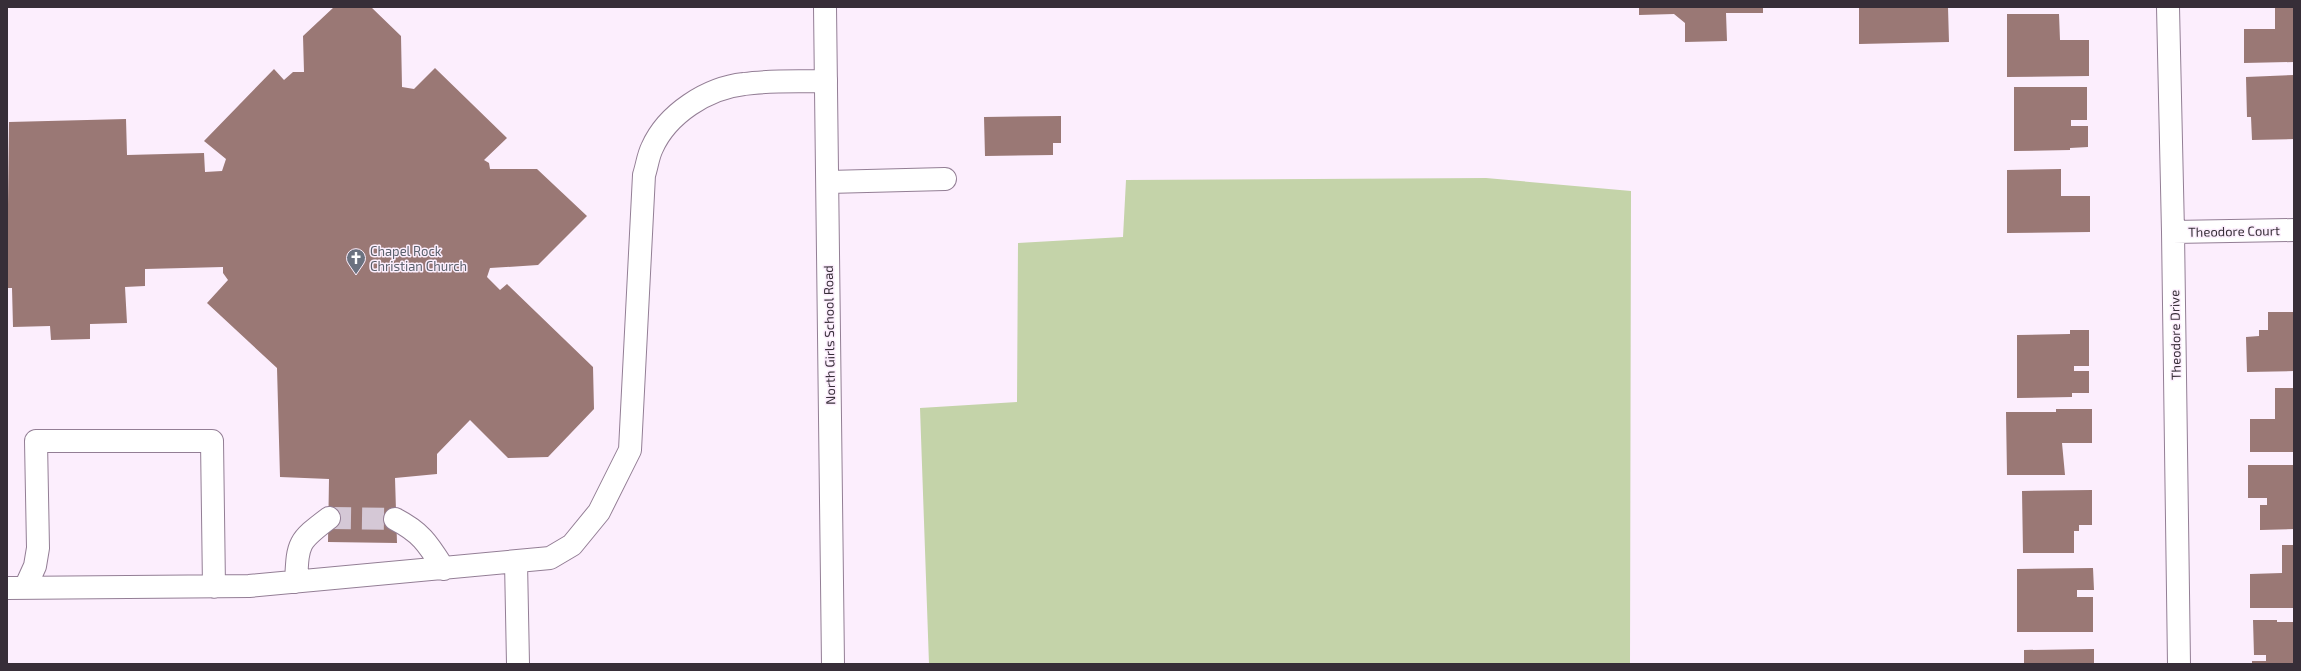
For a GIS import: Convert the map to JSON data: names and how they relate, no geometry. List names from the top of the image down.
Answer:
{
  "streets": {
    "street": ["Theodore Court", "North Girls School Road", "Theodore Drive"]
  },
  "crossings": [
    ["Theodore Court", "Theodore Drive"]
  ],
  "places": {
    "church": ["Chapel Rock Christian Church"]
  }
}
